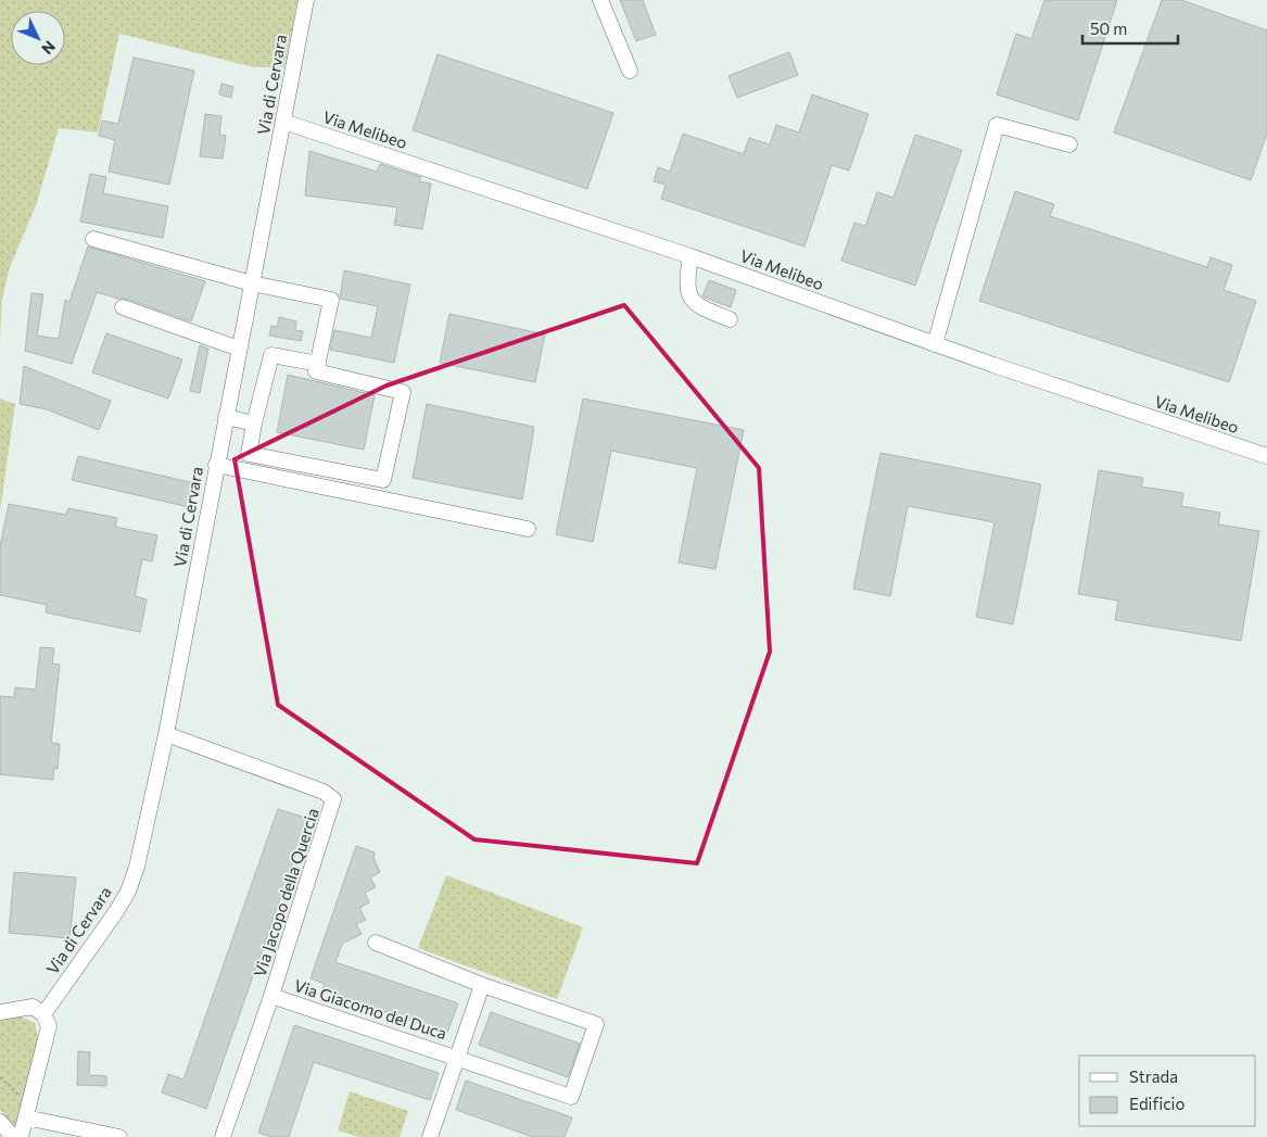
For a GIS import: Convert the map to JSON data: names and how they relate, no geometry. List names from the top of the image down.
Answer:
{
  "streets": {
    "street": [
      "Via di Cervara",
      "Via Melibeo",
      "Via Jacopo della Quercia",
      "Via Giacomo del Duca"
    ]
  },
  "crossings": [
    ["Via di Cervara", "Via Melibeo"],
    ["Via di Cervara", "Via Jacopo della Quercia"],
    ["Via Jacopo della Quercia", "Via Giacomo del Duca"]
  ],
  "legend": ["Strada", "Edificio"],
  "scale_bar": "50 m",
  "north": "bottom right"
}
